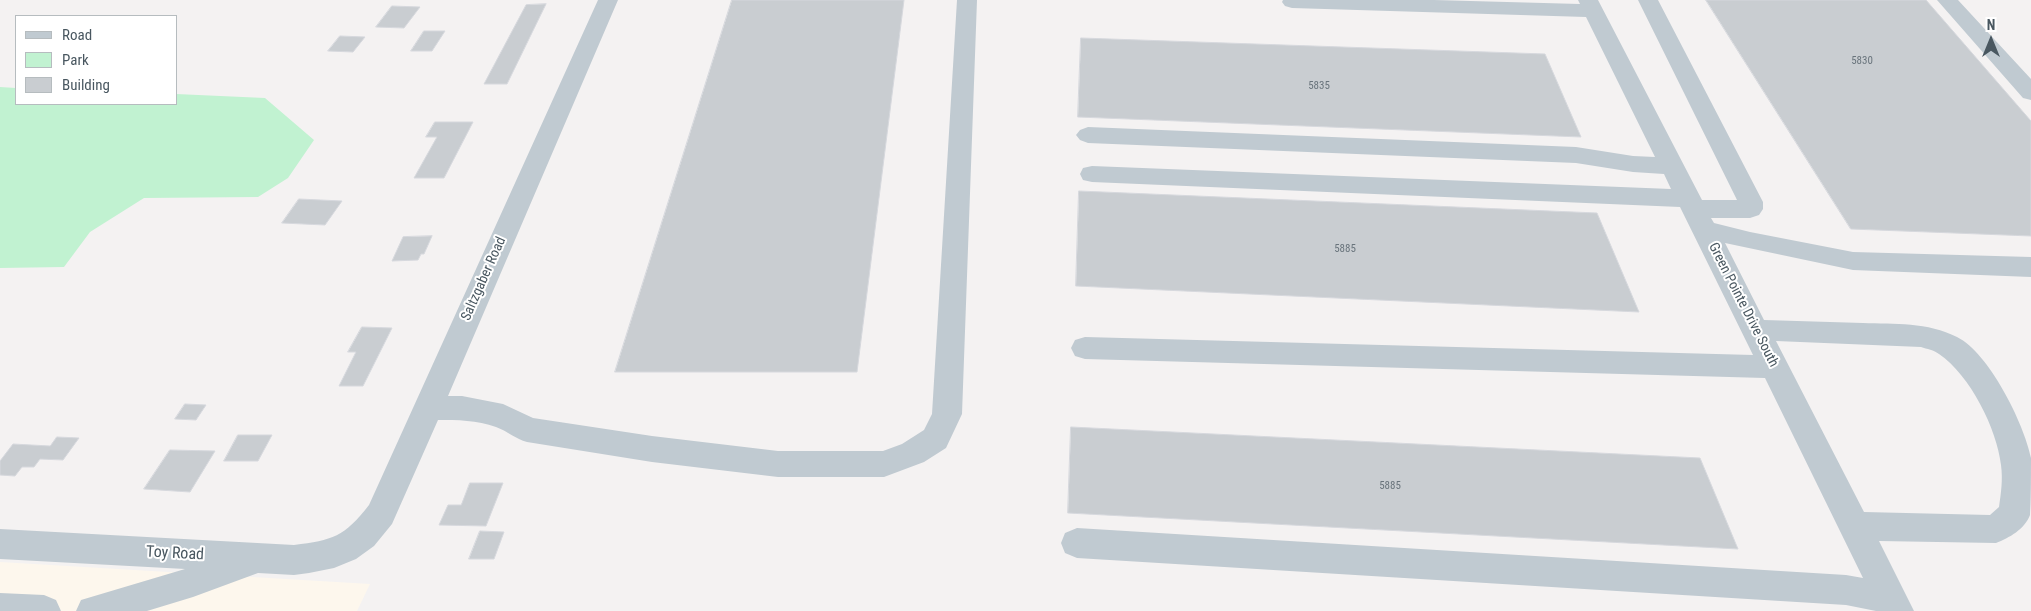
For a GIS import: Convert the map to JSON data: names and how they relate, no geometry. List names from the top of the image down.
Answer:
{
  "streets": {
    "street": ["Saltzgaber Road", "Green Pointe Drive South", "Toy Road"]
  },
  "crossings": [
    ["Saltzgaber Road", "Toy Road"]
  ],
  "house_numbers": [
    "5830",
    "5835",
    "5885",
    "5885"
  ],
  "legend": ["Road", "Park", "Building"],
  "north": "top"
}
